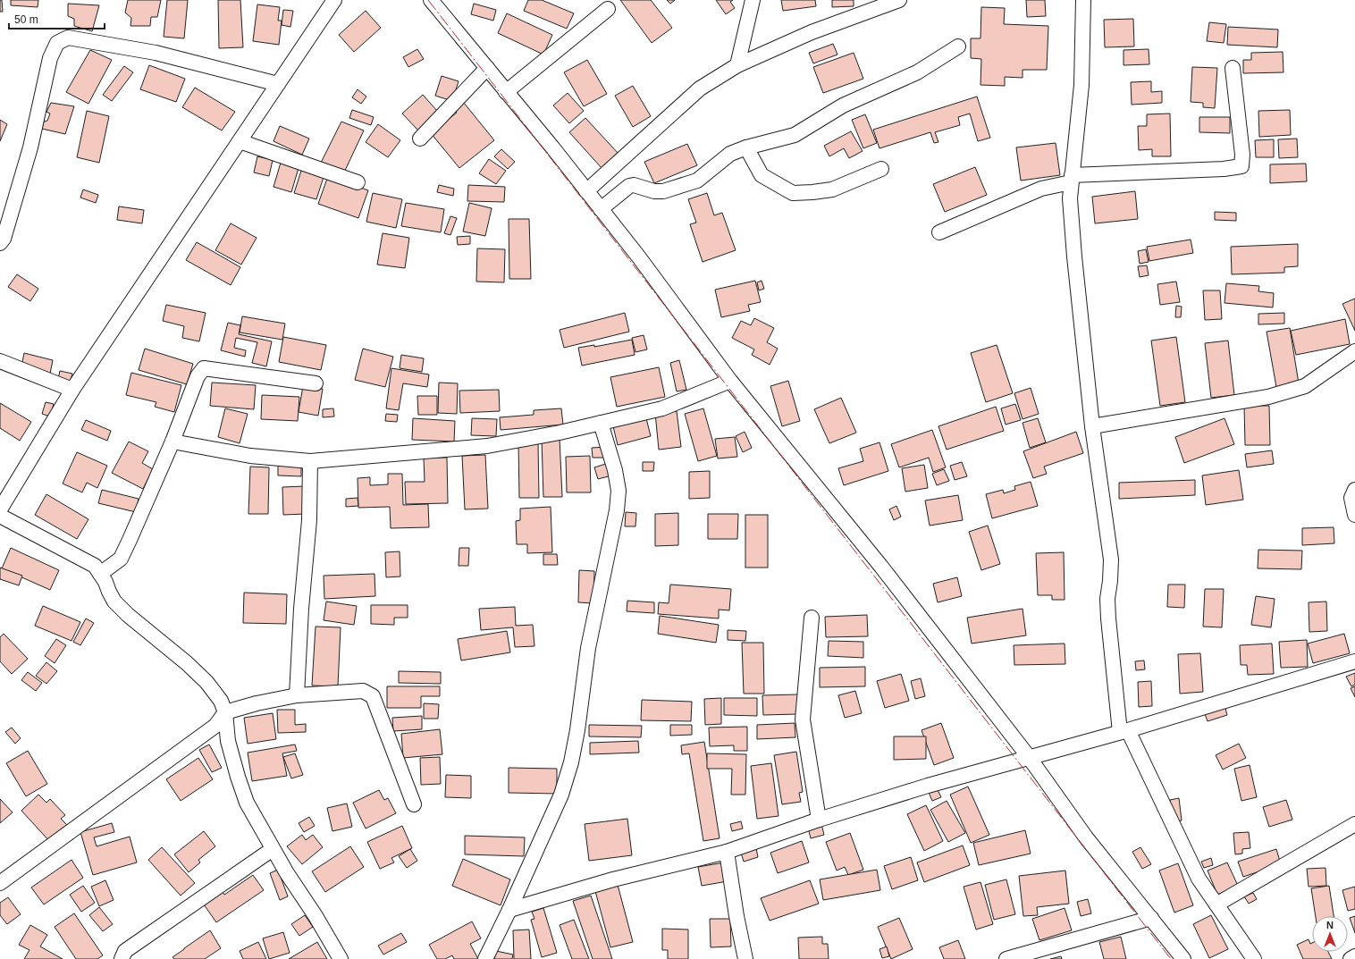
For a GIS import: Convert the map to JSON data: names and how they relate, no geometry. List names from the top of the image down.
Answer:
{
  "scale_bar": "50 m",
  "north": "top"
}
